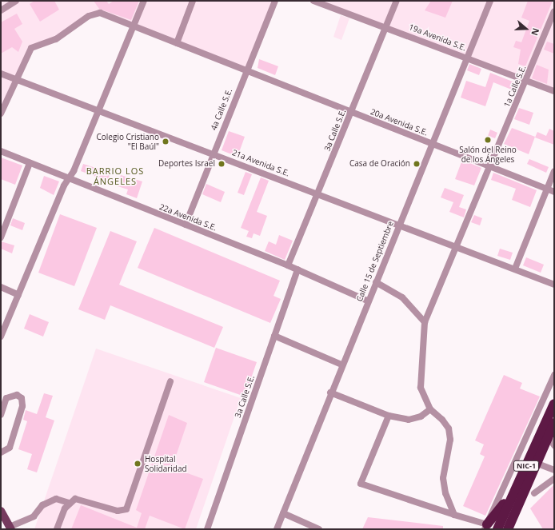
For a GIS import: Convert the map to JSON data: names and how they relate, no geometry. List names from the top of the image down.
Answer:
{
  "streets": {
    "highway": ["NIC-1"],
    "street": [
      "19a Avenida S.E.",
      "1a Calle S.E.",
      "4a Calle S.E.",
      "20a Avenida S.E.",
      "3a Calle S.E.",
      "21a Avenida S.E.",
      "22a Avenida S.E.",
      "Calle 15 de Septiembre"
    ]
  },
  "crossings": [
    ["19a Avenida S.E.", "1a Calle S.E."],
    ["19a Avenida S.E.", "3a Calle S.E."],
    ["19a Avenida S.E.", "Calle 15 de Septiembre"],
    ["1a Calle S.E.", "20a Avenida S.E."],
    ["1a Calle S.E.", "21a Avenida S.E."],
    ["4a Calle S.E.", "20a Avenida S.E."],
    ["4a Calle S.E.", "21a Avenida S.E."],
    ["4a Calle S.E.", "22a Avenida S.E."],
    ["20a Avenida S.E.", "3a Calle S.E."],
    ["20a Avenida S.E.", "21a Avenida S.E."],
    ["20a Avenida S.E.", "Calle 15 de Septiembre"],
    ["3a Calle S.E.", "21a Avenida S.E."],
    ["3a Calle S.E.", "22a Avenida S.E."],
    ["21a Avenida S.E.", "Calle 15 de Septiembre"],
    ["22a Avenida S.E.", "Calle 15 de Septiembre"]
  ],
  "districts": ["BARRIO LOS ÁNGELES"],
  "places": [
    "Salón del Reino de los Ángeles",
    "Colegio Cristiano \"El Baúl\"",
    "Deportes Israel",
    "Casa de Oración",
    "Hospital Solidaridad"
  ],
  "north": "right"
}
